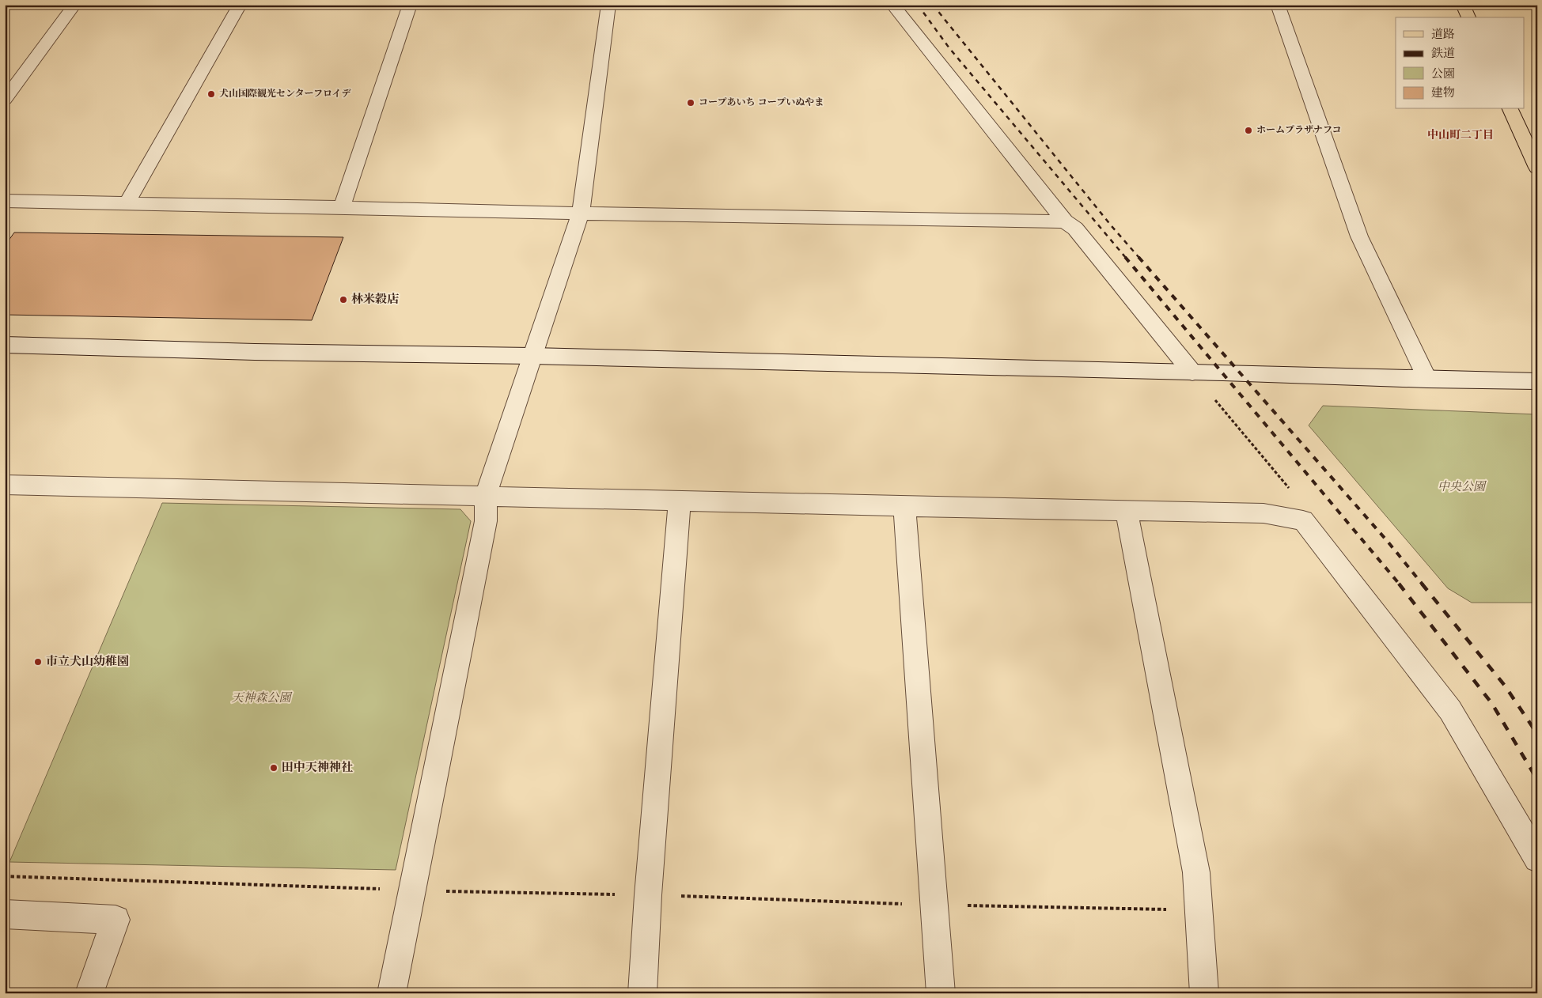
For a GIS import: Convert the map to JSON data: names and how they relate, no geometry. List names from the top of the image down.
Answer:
{
  "districts": ["中山町二丁目"],
  "parks": ["中央公園", "天神森公園"],
  "places": [
    "犬山国際観光センターフロイデ",
    "コープあいち コープいぬやま",
    "ホームプラザナフコ",
    "林米穀店",
    "市立犬山幼稚園",
    "田中天神神社"
  ],
  "legend": [
    "道路",
    "鉄道",
    "公園",
    "建物"
  ]
}
